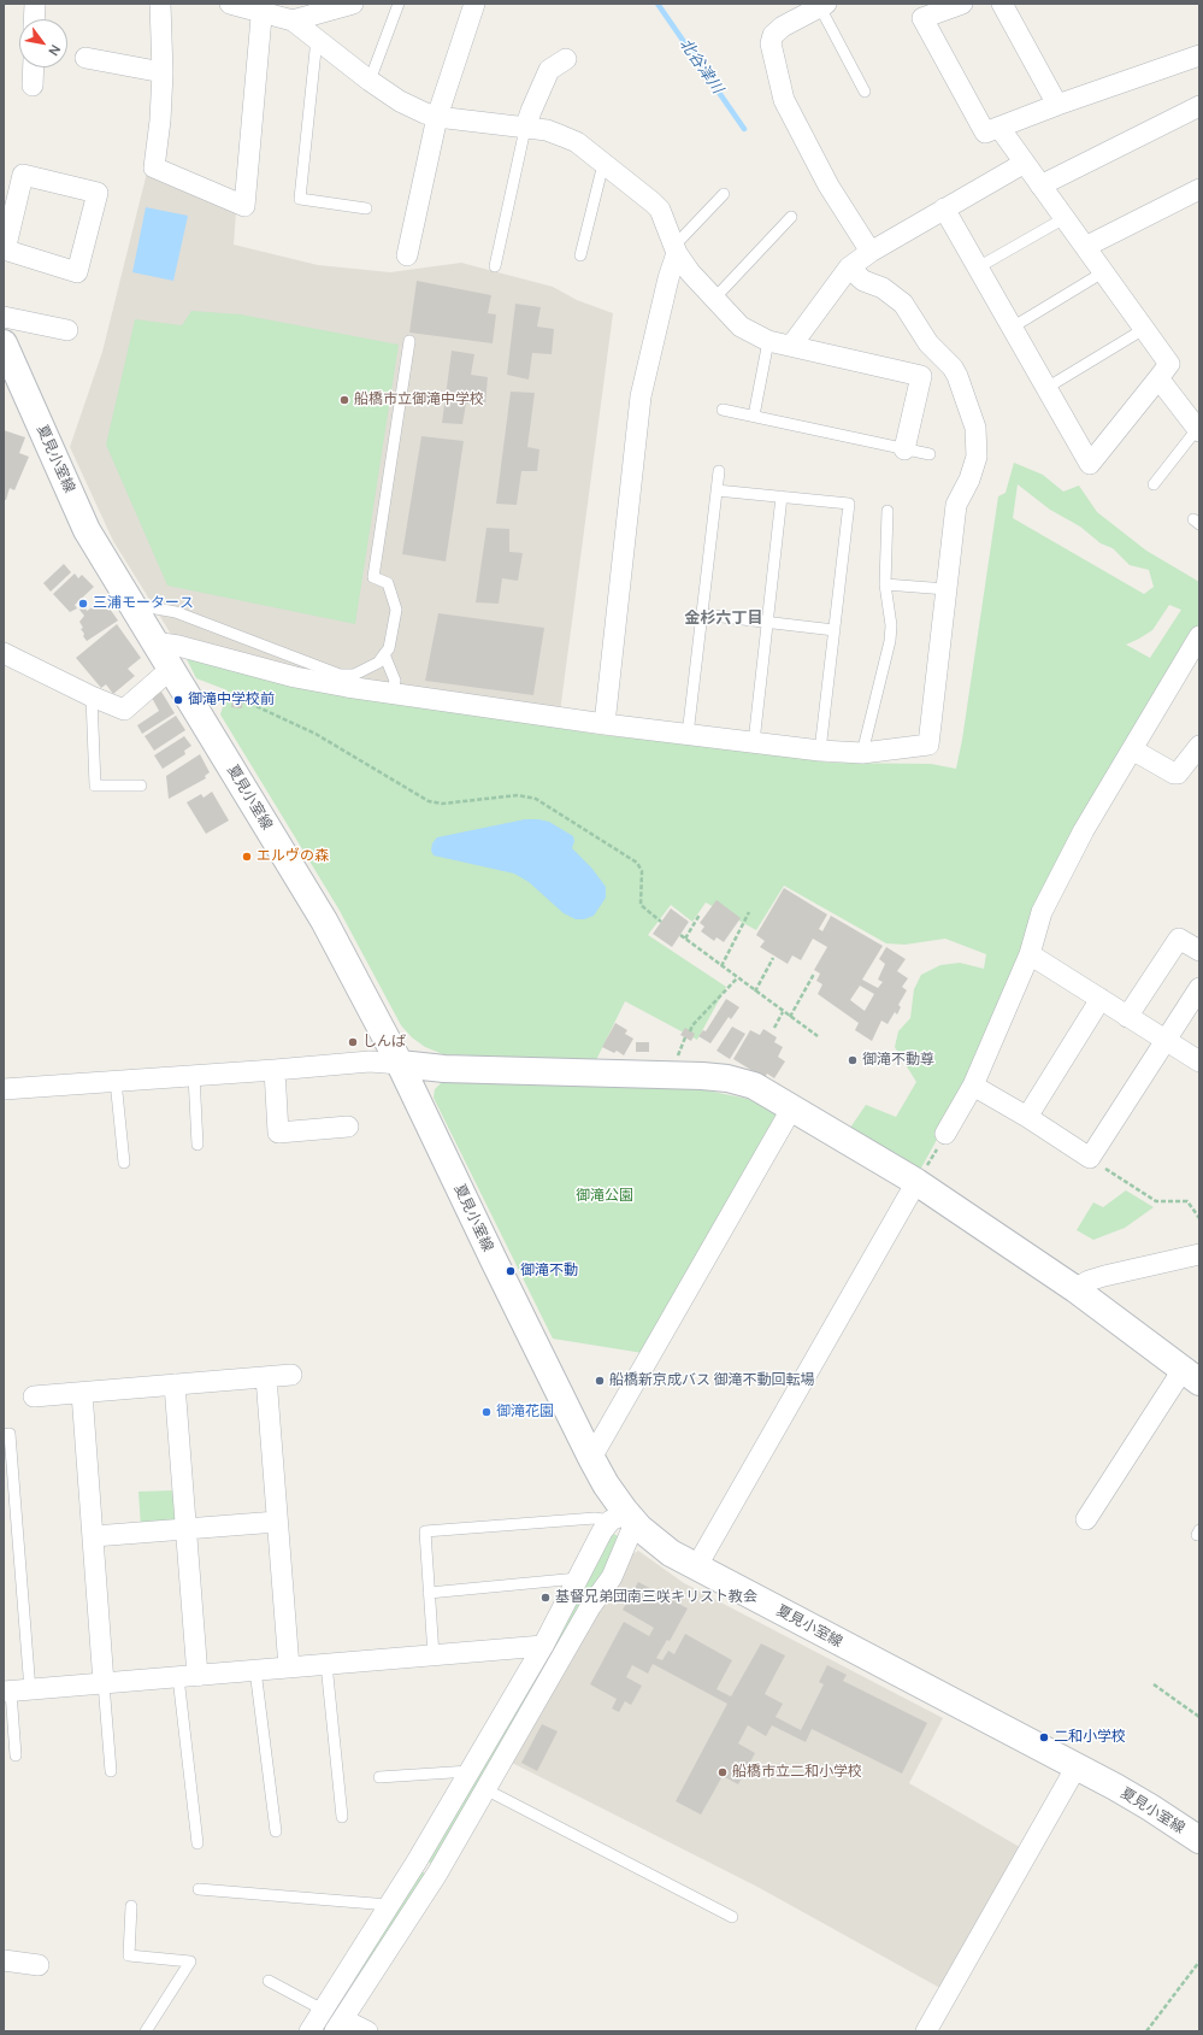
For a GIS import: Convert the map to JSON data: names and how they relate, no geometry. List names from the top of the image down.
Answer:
{
  "streets": {
    "main road": ["夏見小室線"]
  },
  "districts": ["金杉六丁目"],
  "water": ["北谷津川"],
  "parks": ["御滝公園"],
  "places": [
    "船橋市立御滝中学校",
    "三浦モータース",
    "御滝中学校前",
    "エルヴの森",
    "しんば",
    "御滝不動尊",
    "御滝不動",
    "船橋新京成バス 御滝不動回転場",
    "御滝花園",
    "基督兄弟団南三咲キリスト教会",
    "二和小学校",
    "船橋市立二和小学校"
  ],
  "north": "bottom right"
}
